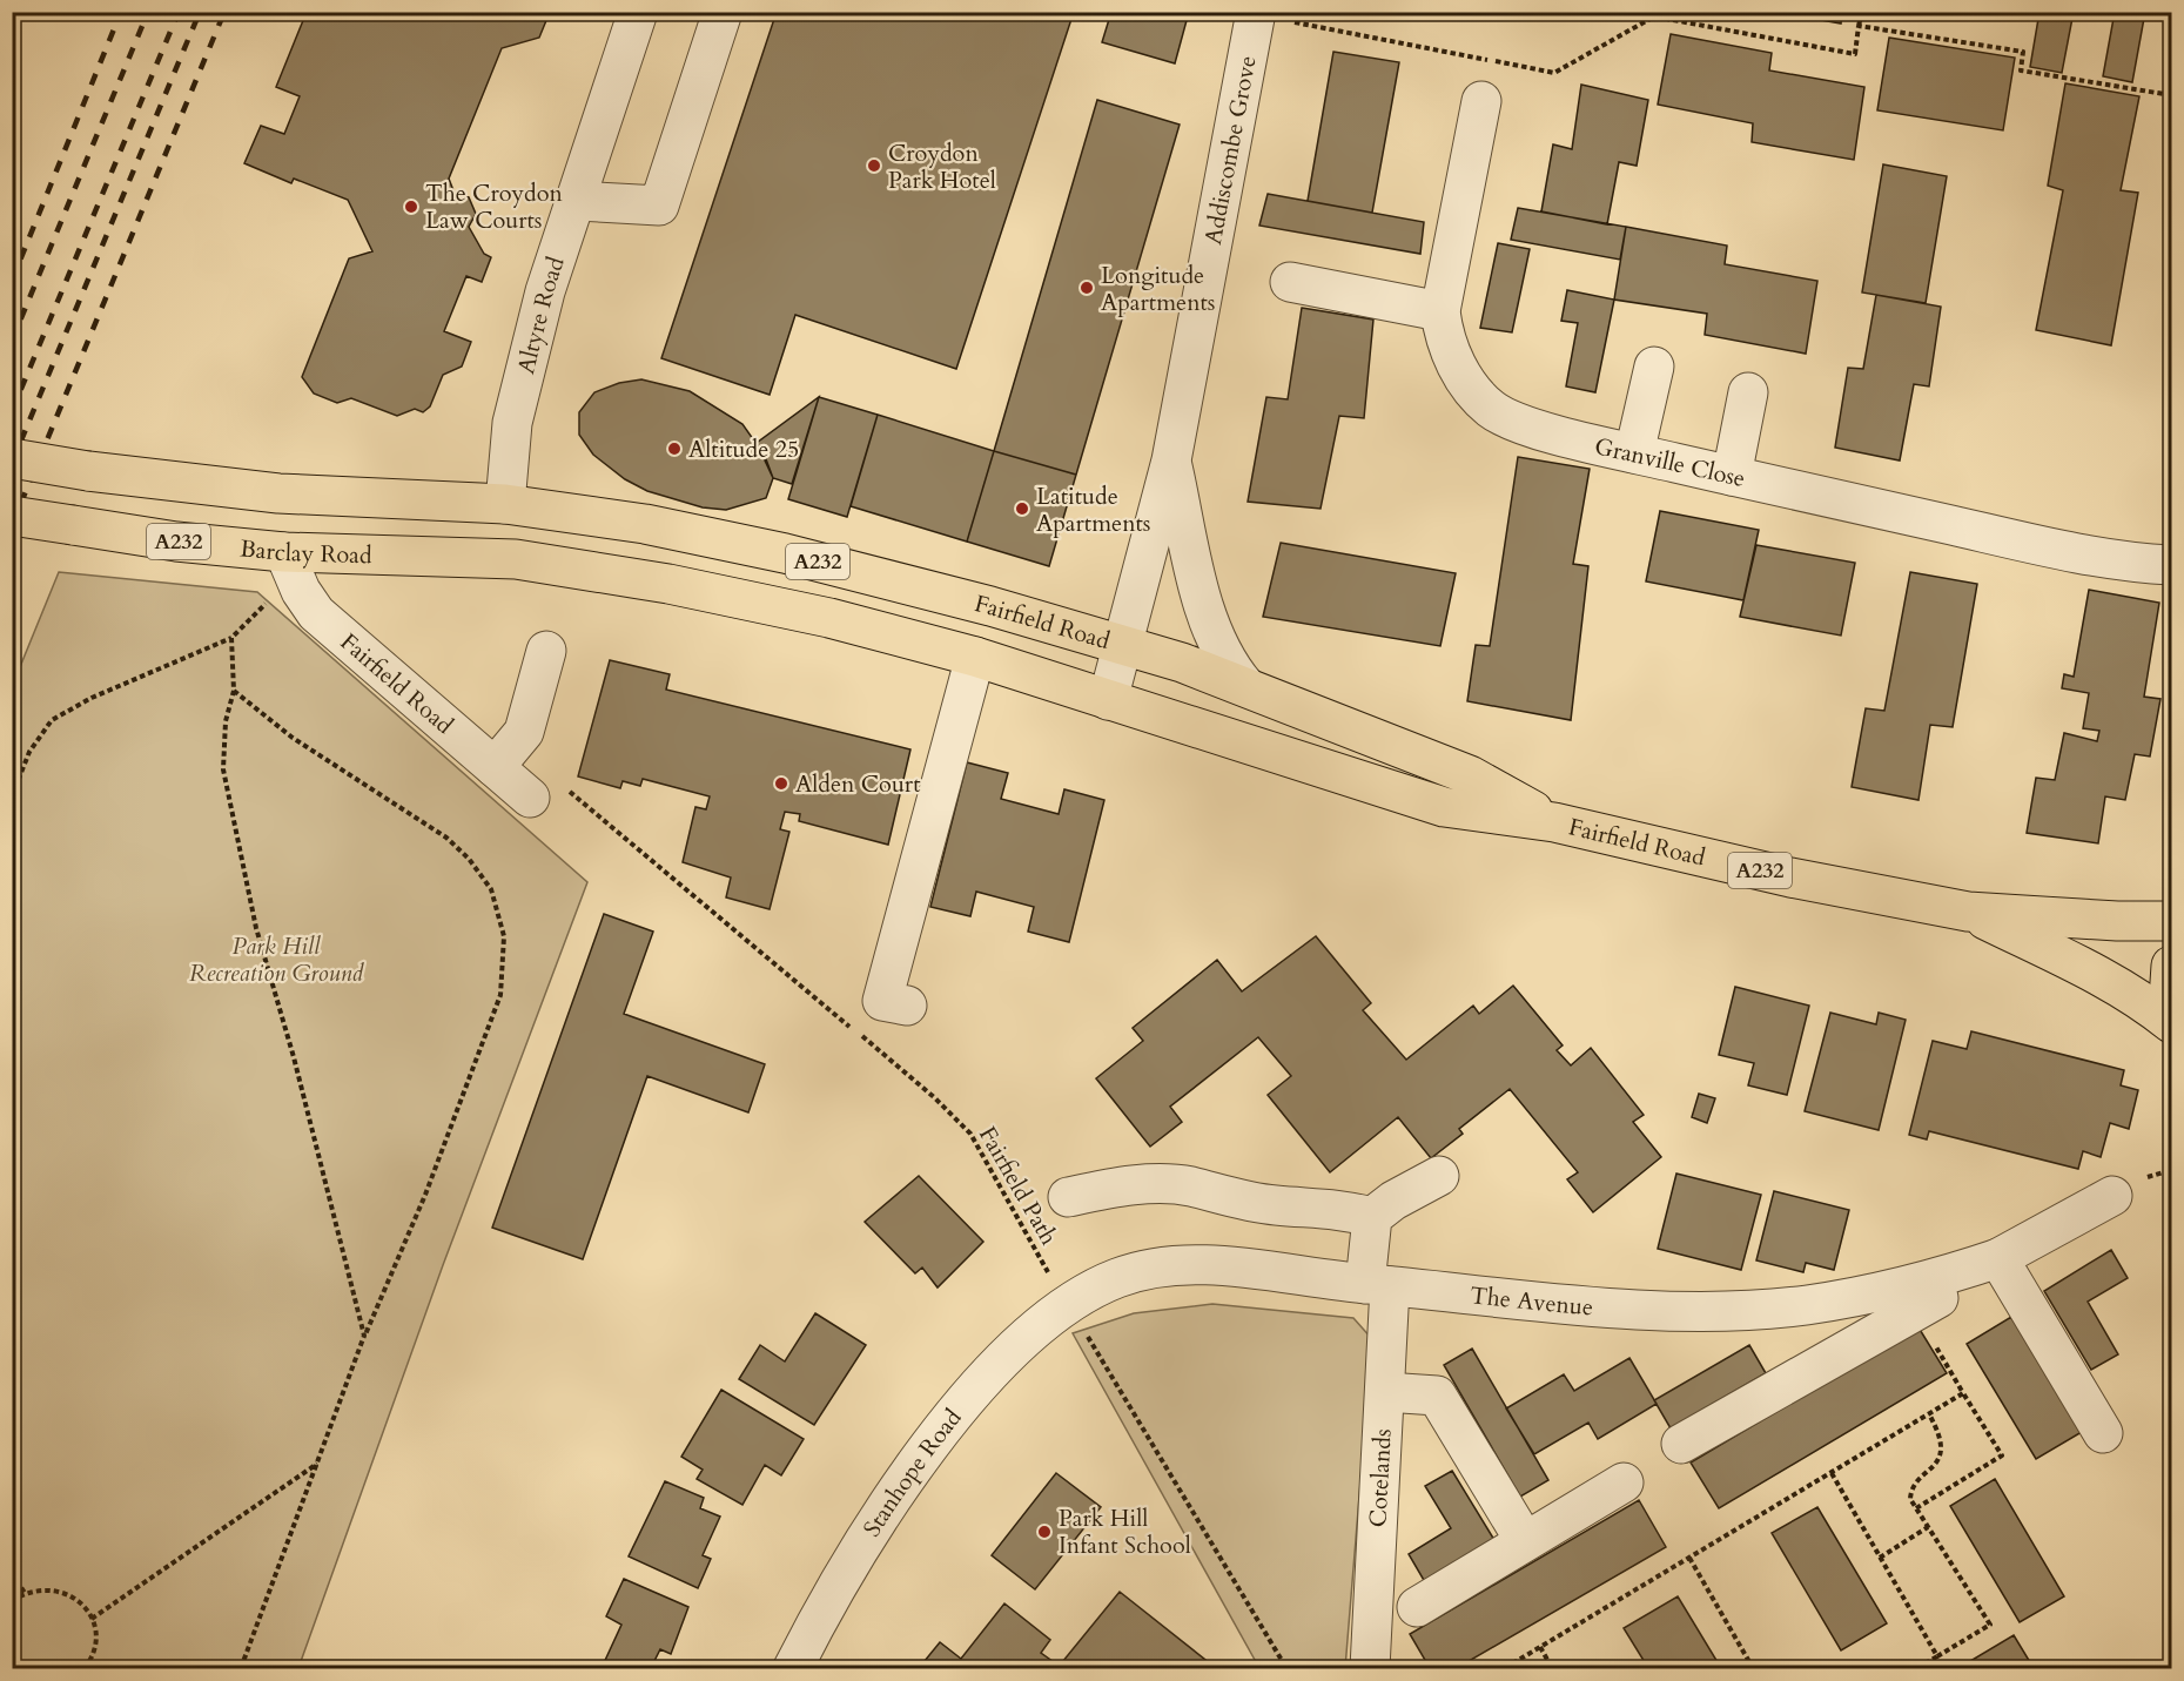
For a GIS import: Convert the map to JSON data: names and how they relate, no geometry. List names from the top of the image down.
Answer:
{
  "streets": {
    "highway": ["A232", "Barclay Road", "Fairfield Road"],
    "street": [
      "Addiscombe Grove",
      "Altyre Road",
      "Granville Close",
      "The Avenue",
      "Stanhope Road",
      "Cotelands"
    ],
    "path": ["Fairfield Path"]
  },
  "crossings": [
    ["Addiscombe Grove", "Fairfield Road"],
    ["Altyre Road", "A232"],
    ["Altyre Road", "Fairfield Road"],
    ["A232", "Fairfield Road"],
    ["Barclay Road", "Fairfield Road"],
    ["Fairfield Path", "The Avenue"],
    ["Fairfield Path", "Stanhope Road"],
    ["The Avenue", "Stanhope Road"],
    ["The Avenue", "Cotelands"]
  ],
  "parks": ["Park Hill Recreation Ground"],
  "places": [
    "Croydon Park Hotel",
    "The Croydon Law Courts",
    "Longitude Apartments",
    "Altitude 25",
    "Latitude Apartments",
    "Alden Court",
    "Park Hill Infant School"
  ]
}
